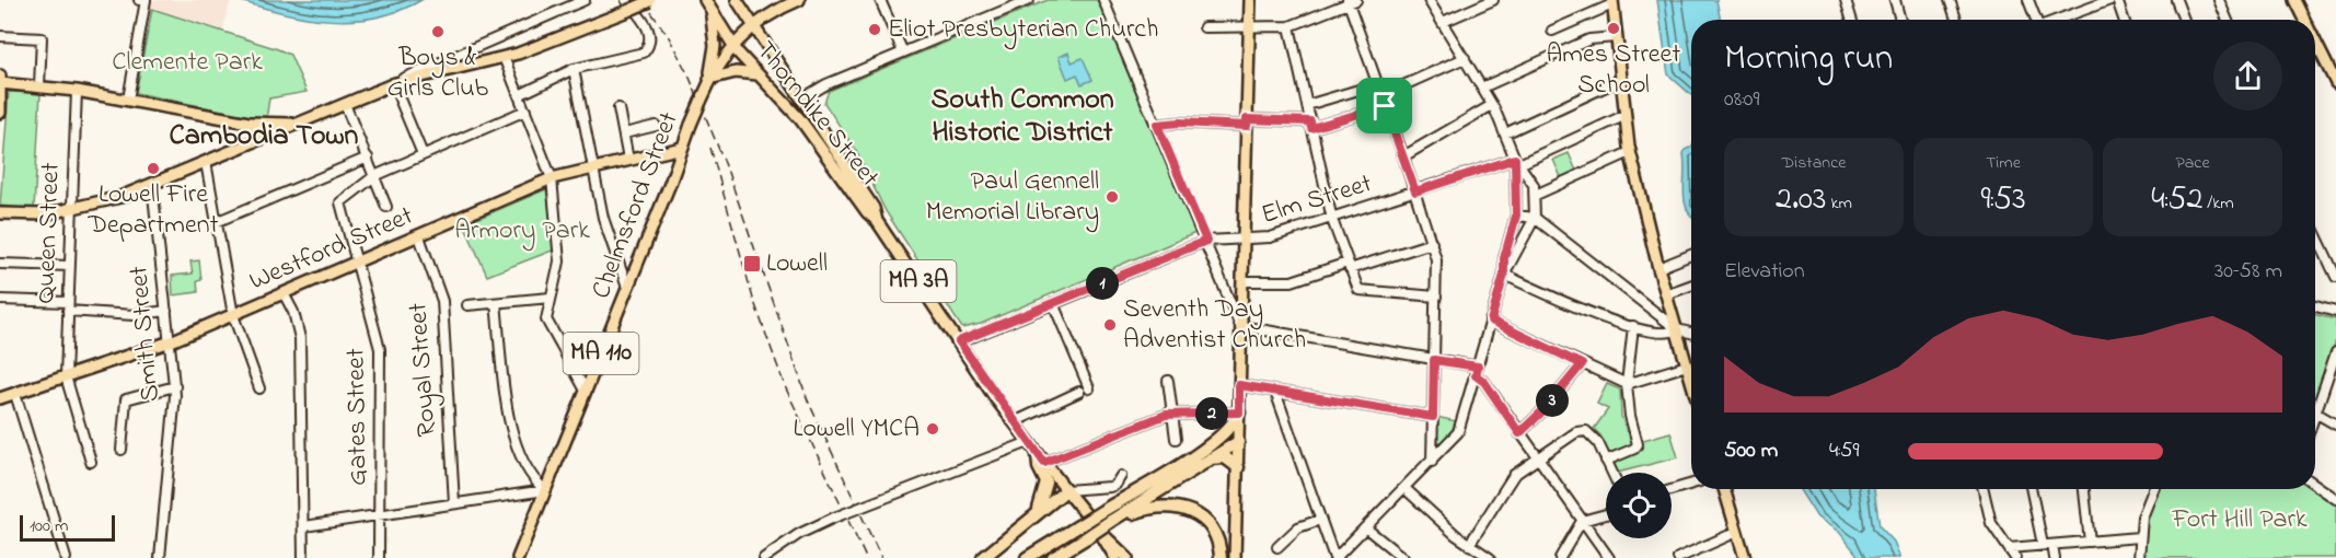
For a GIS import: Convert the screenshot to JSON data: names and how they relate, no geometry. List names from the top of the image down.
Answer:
{
  "streets": {
    "main road": [
      "Thorndike Street",
      "Chelmsford Street",
      "Westford Street",
      "MA 3A",
      "MA 110"
    ],
    "street": [
      "Elm Street",
      "Queen Street",
      "Smith Street",
      "Royal Street",
      "Gates Street"
    ]
  },
  "crossings": [
    ["Thorndike Street", "Chelmsford Street"],
    ["Chelmsford Street", "Westford Street"],
    ["Queen Street", "Westford Street"],
    ["Westford Street", "Smith Street"],
    ["Westford Street", "Royal Street"],
    ["Westford Street", "Gates Street"]
  ],
  "districts": ["South Common Historic District", "Cambodia Town"],
  "parks": ["Clemente Park", "Armory Park", "Fort Hill Park"],
  "places": {
    "other": [
      "Ames Street School",
      "Eliot Presbyterian Church",
      "Boys & Girls Club",
      "Lowell Fire Department",
      "Paul Gennell Memorial Library",
      "Seventh Day Adventist Church",
      "Lowell YMCA"
    ],
    "transit": ["Lowell"]
  },
  "scale_bar": "100 m",
  "page": {
    "heading": ["Morning run", "08:09"],
    "stats": [
      ["Distance", "2.03 km"],
      ["Time", "9:53"],
      ["Pace", "4:52 /km"]
    ],
    "chart": ["Elevation", "30–58 m"],
    "pins": ["1", "3", "2"],
    "list": [
      {
        "name": "500 m",
        "note": "4:59"
      }
    ],
    "scale": "100 m"
  }
}
